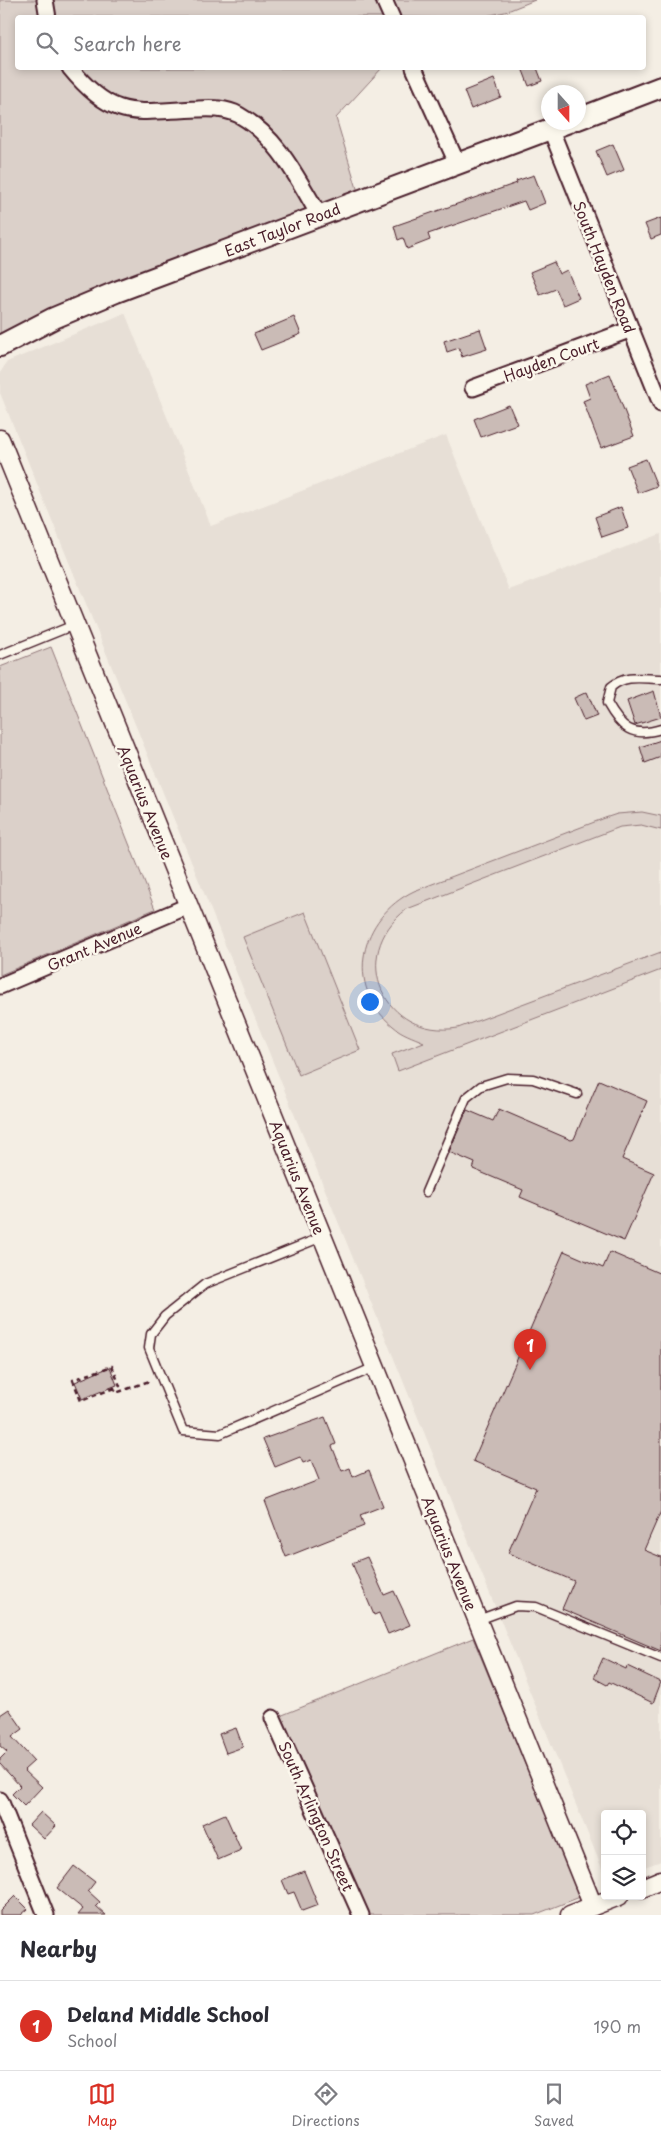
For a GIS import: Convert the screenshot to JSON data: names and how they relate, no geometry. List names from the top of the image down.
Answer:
{
  "streets": {
    "main road": ["East Taylor Road"],
    "street": [
      "South Hayden Road",
      "Hayden Court",
      "Aquarius Avenue",
      "Grant Avenue",
      "South Arlington Street"
    ]
  },
  "crossings": [
    ["East Taylor Road", "South Hayden Road"],
    ["South Hayden Road", "Hayden Court"],
    ["Aquarius Avenue", "Grant Avenue"]
  ],
  "north": "bottom",
  "page": {
    "search": "Search here",
    "pins": "1",
    "heading": "Nearby",
    "list": [
      {
        "mark": "1",
        "name": "Deland Middle School",
        "note": "School",
        "value": "190 m"
      }
    ],
    "nav": ["Map", "Directions", "Saved"]
  }
}
